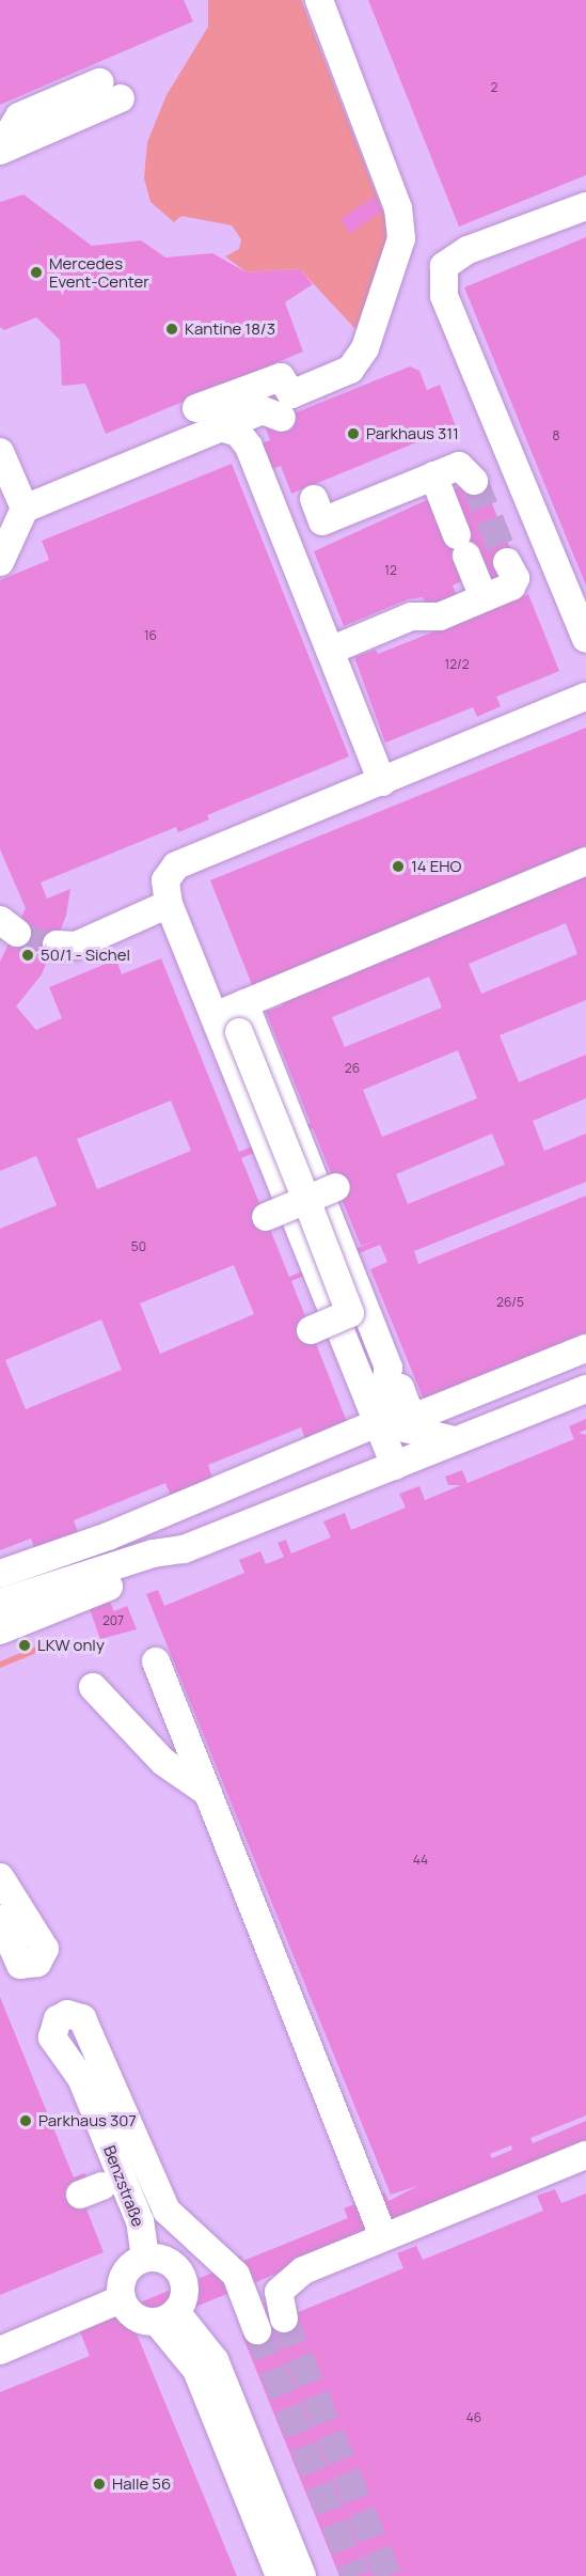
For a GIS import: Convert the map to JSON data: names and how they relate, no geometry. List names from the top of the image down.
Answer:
{
  "streets": {
    "street": ["Benzstraße"]
  },
  "places": [
    "Mercedes Event-Center",
    "Kantine 18/3",
    "Parkhaus 311",
    "14 EHO",
    "50/1 - Sichel",
    "LKW only",
    "Parkhaus 307",
    "Halle 56"
  ],
  "house_numbers": [
    "2",
    "8",
    "12",
    "16",
    "12/2",
    "26",
    "50",
    "26/5",
    "207",
    "44",
    "46"
  ]
}
